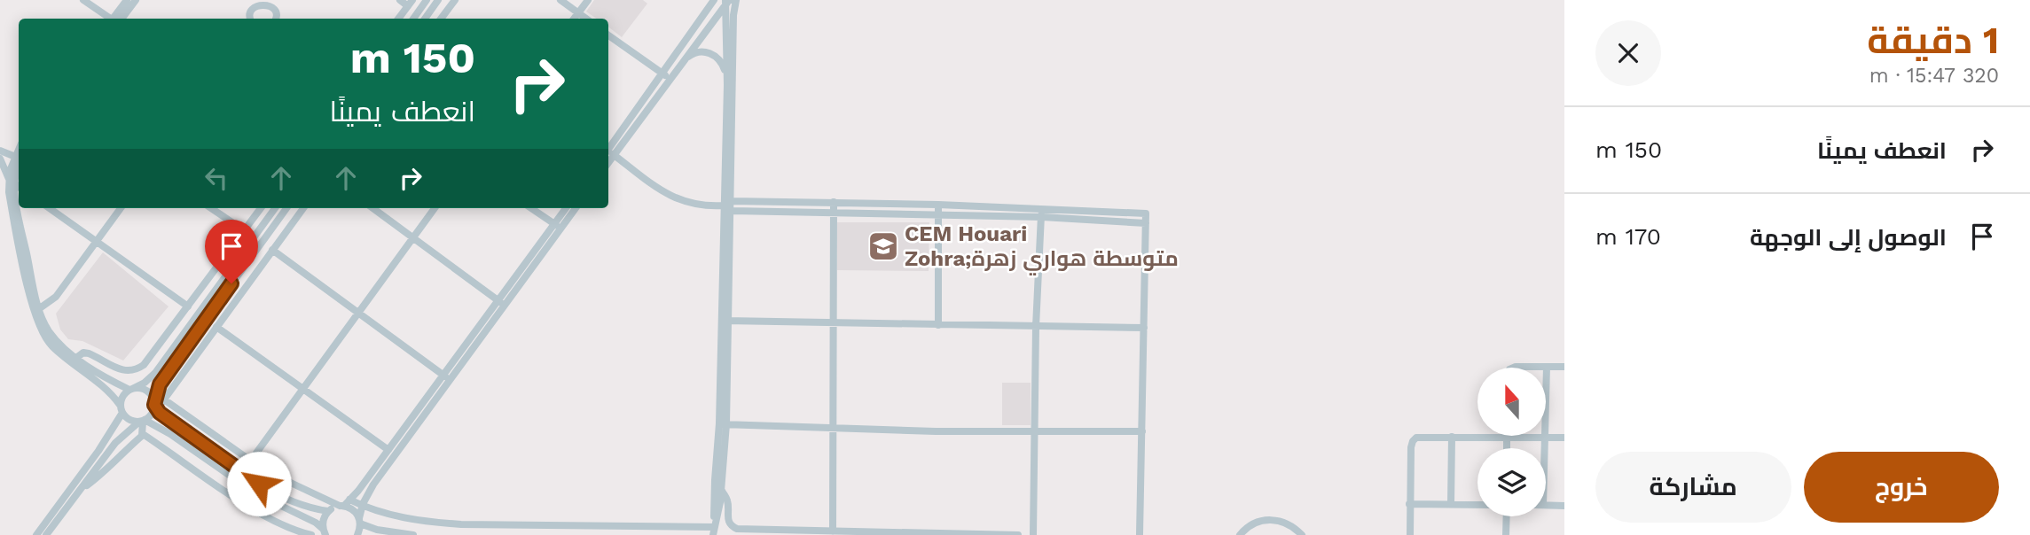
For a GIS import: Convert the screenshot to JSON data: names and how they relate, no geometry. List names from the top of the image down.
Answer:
{
  "places": {
    "school or university": ["CEM Houari Zohra;متوسطة هواري زهرة"]
  },
  "north": "top",
  "page": {
    "heading": ["1 دقيقة", "320 m · 15:47"],
    "turn": ["150 m", "انعطف يمينًا"],
    "list": [
      {
        "name": "انعطف يمينًا",
        "value": "150 m"
      },
      {
        "name": "الوصول إلى الوجهة",
        "value": "170 m"
      }
    ],
    "buttons": ["خروج", "مشاركة"]
  }
}
